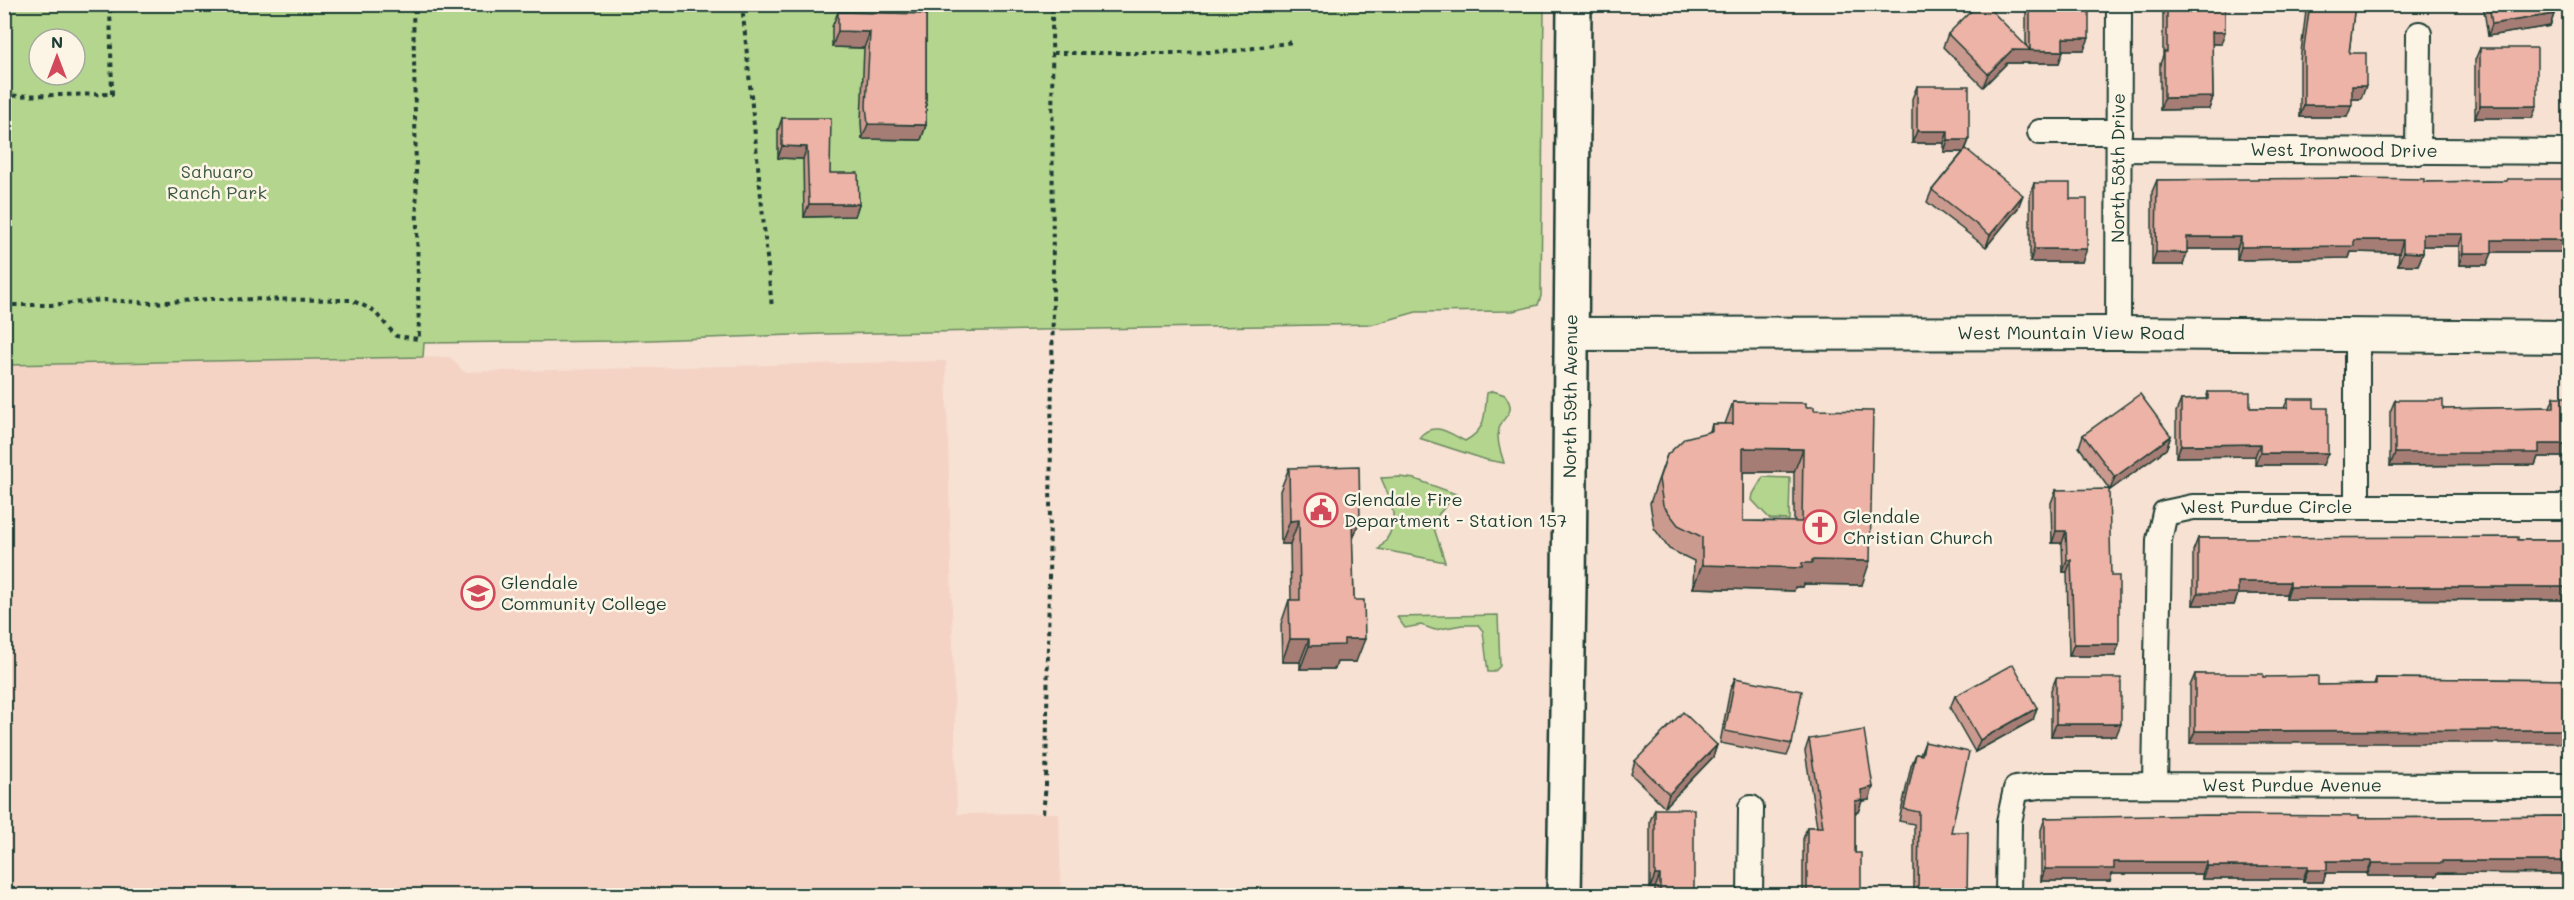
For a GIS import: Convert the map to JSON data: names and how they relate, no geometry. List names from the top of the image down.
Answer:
{
  "streets": {
    "main road": ["North 59th Avenue"],
    "street": [
      "West Ironwood Drive",
      "North 58th Drive",
      "West Mountain View Road",
      "West Purdue Circle",
      "West Purdue Avenue"
    ]
  },
  "crossings": [
    ["West Ironwood Drive", "North 58th Drive"],
    ["North 58th Drive", "West Mountain View Road"],
    ["West Mountain View Road", "North 59th Avenue"],
    ["West Purdue Circle", "West Purdue Avenue"]
  ],
  "parks": ["Sahuaro Ranch Park"],
  "places": {
    "public building": ["Glendale Fire Department - Station 157"],
    "church": ["Glendale Christian Church"],
    "school or university": ["Glendale Community College"]
  },
  "north": "top"
}
